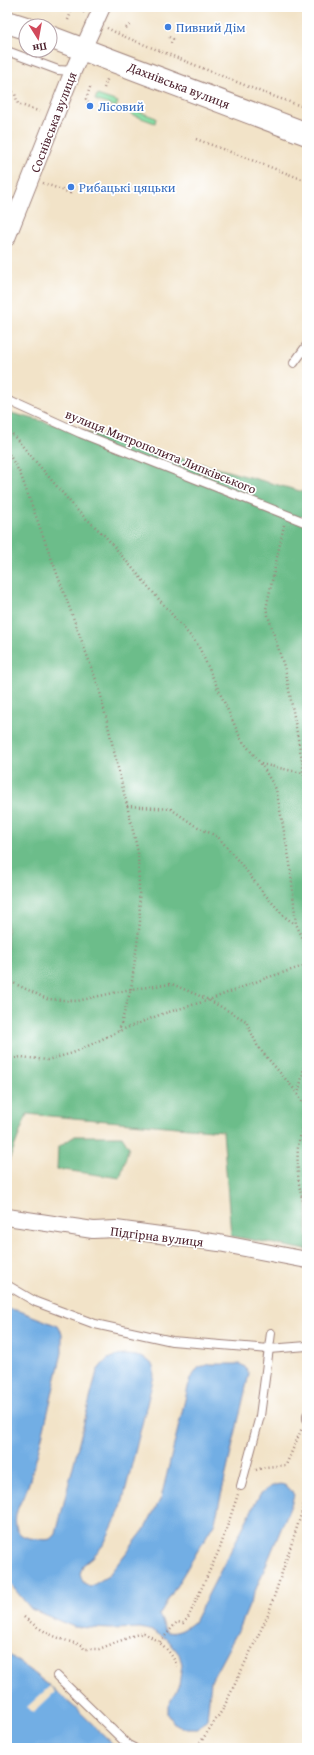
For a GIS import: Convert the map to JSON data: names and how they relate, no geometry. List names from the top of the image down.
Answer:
{
  "streets": {
    "main road": ["Дахнівська вулиця"],
    "street": ["Соснівська вулиця", "Підгірна вулиця"],
    "lane": ["вулиця Митрополита Липківського"]
  },
  "crossings": [
    ["Дахнівська вулиця", "Соснівська вулиця"]
  ],
  "places": ["Пивний Дім", "Лісовий", "Рибацькі цяцьки"],
  "north": "bottom"
}
